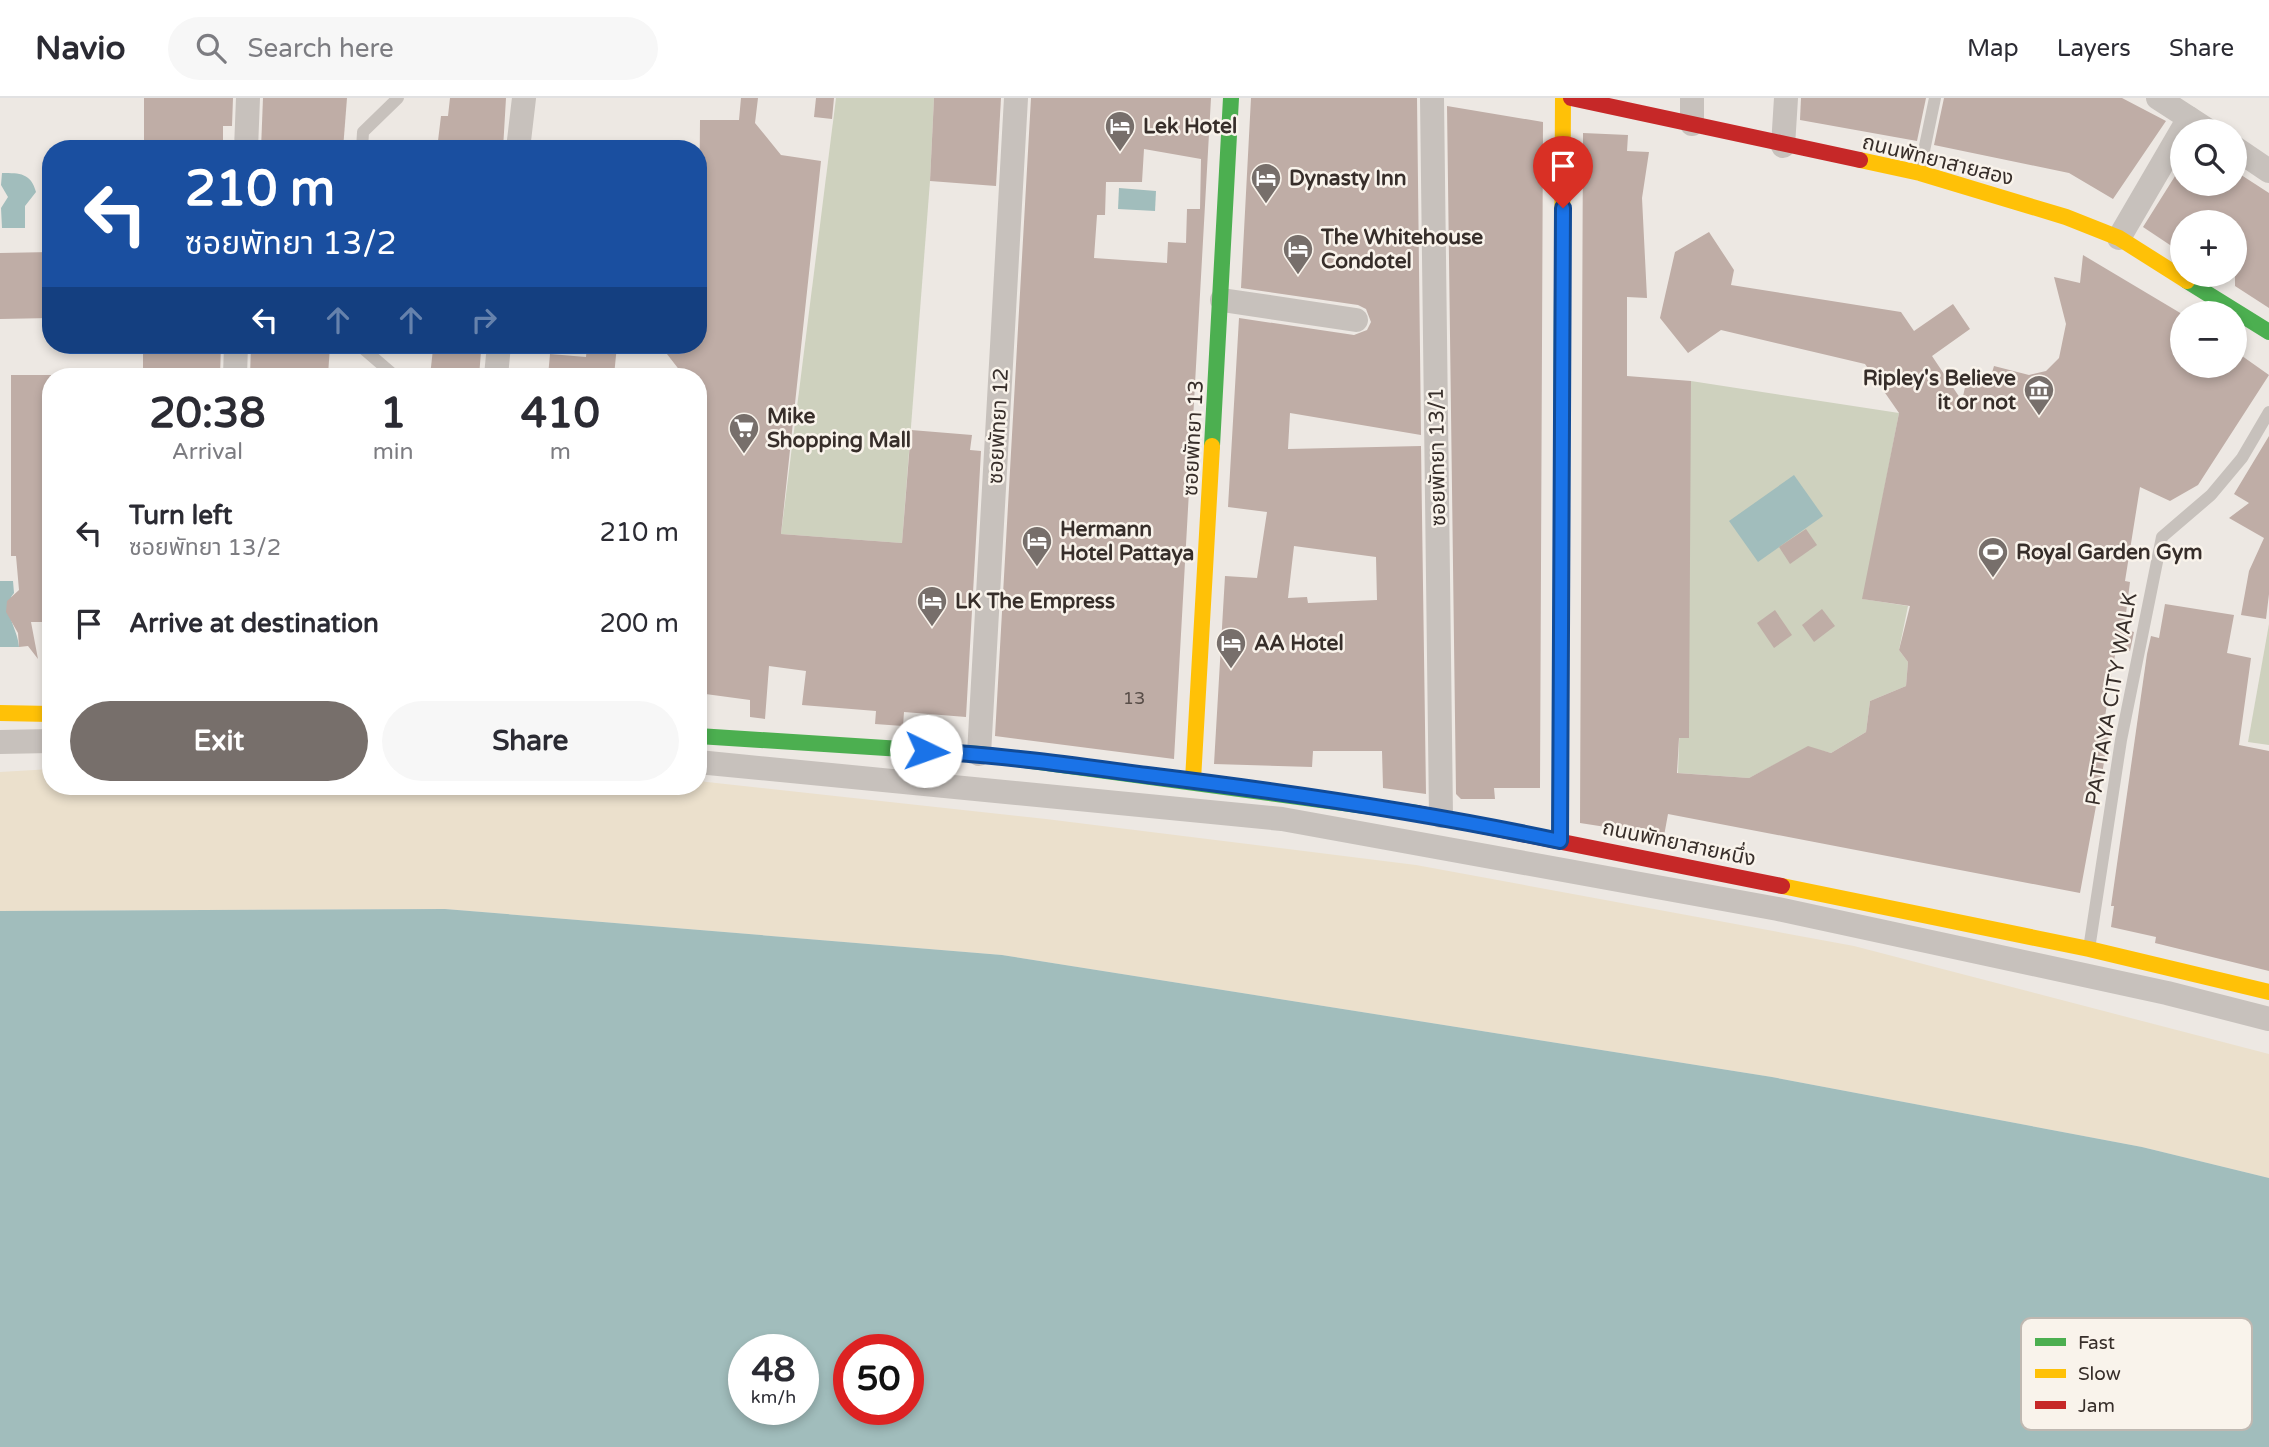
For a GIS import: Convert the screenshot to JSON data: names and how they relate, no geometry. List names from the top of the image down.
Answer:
{
  "streets": {
    "main road": ["ถนนพัทยาสายสอง", "ซอยพัทยา 13", "ถนนพัทยาสายหนึ่ง"],
    "street": ["ซอยพัทยา 12", "ซอยพัทยา 13/1"],
    "lane": ["PATTAYA CITY WALK"]
  },
  "crossings": [
    ["ซอยพัทยา 12", "ถนนพัทยาสายหนึ่ง"],
    ["ซอยพัทยา 13", "ถนนพัทยาสายหนึ่ง"],
    ["ซอยพัทยา 13/1", "ถนนพัทยาสายหนึ่ง"],
    ["PATTAYA CITY WALK", "ถนนพัทยาสายหนึ่ง"]
  ],
  "places": {
    "hotel": [
      "Lek Hotel",
      "Dynasty Inn",
      "The Whitehouse Condotel",
      "Hermann Hotel Pattaya",
      "LK The Empress",
      "AA Hotel"
    ],
    "museum": ["Ripley's Believe it or not"],
    "supermarket": ["Mike Shopping Mall"],
    "sports": ["Royal Garden Gym"]
  },
  "house_numbers": ["13"],
  "legend": ["Fast", "Slow", "Jam"],
  "page": {
    "header": "Navio",
    "search": "Search here",
    "nav": ["Map", "Layers", "Share"],
    "map_buttons": ["+", "−"],
    "turn": ["210 m", "ซอยพัทยา 13/2"],
    "eta": [
      "20:38",
      "Arrival",
      "1",
      "min",
      "410",
      "m"
    ],
    "list": [
      {
        "name": "Turn left",
        "note": "ซอยพัทยา 13/2",
        "value": "210 m"
      },
      {
        "name": "Arrive at destination",
        "value": "200 m"
      }
    ],
    "buttons": ["Exit", "Share"],
    "speed": "48 km/h",
    "limit": "50"
  }
}
